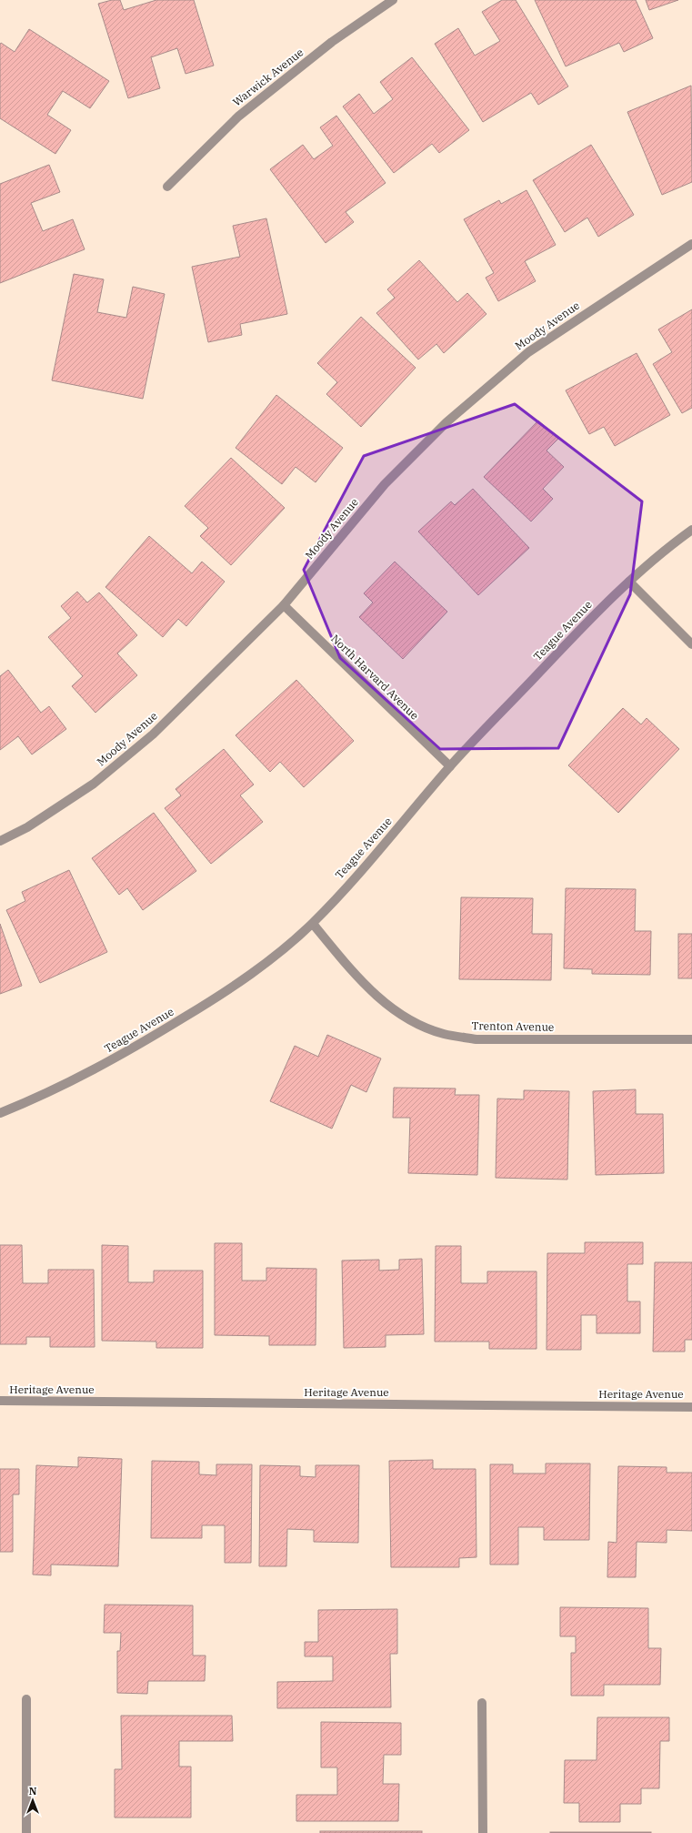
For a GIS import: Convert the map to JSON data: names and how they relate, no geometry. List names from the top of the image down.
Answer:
{
  "streets": {
    "street": [
      "Warwick Avenue",
      "Moody Avenue",
      "Teague Avenue",
      "North Harvard Avenue",
      "Trenton Avenue",
      "Heritage Avenue"
    ]
  },
  "crossings": [
    ["Moody Avenue", "North Harvard Avenue"],
    ["Teague Avenue", "North Harvard Avenue"],
    ["Teague Avenue", "Trenton Avenue"]
  ],
  "north": "top"
}
